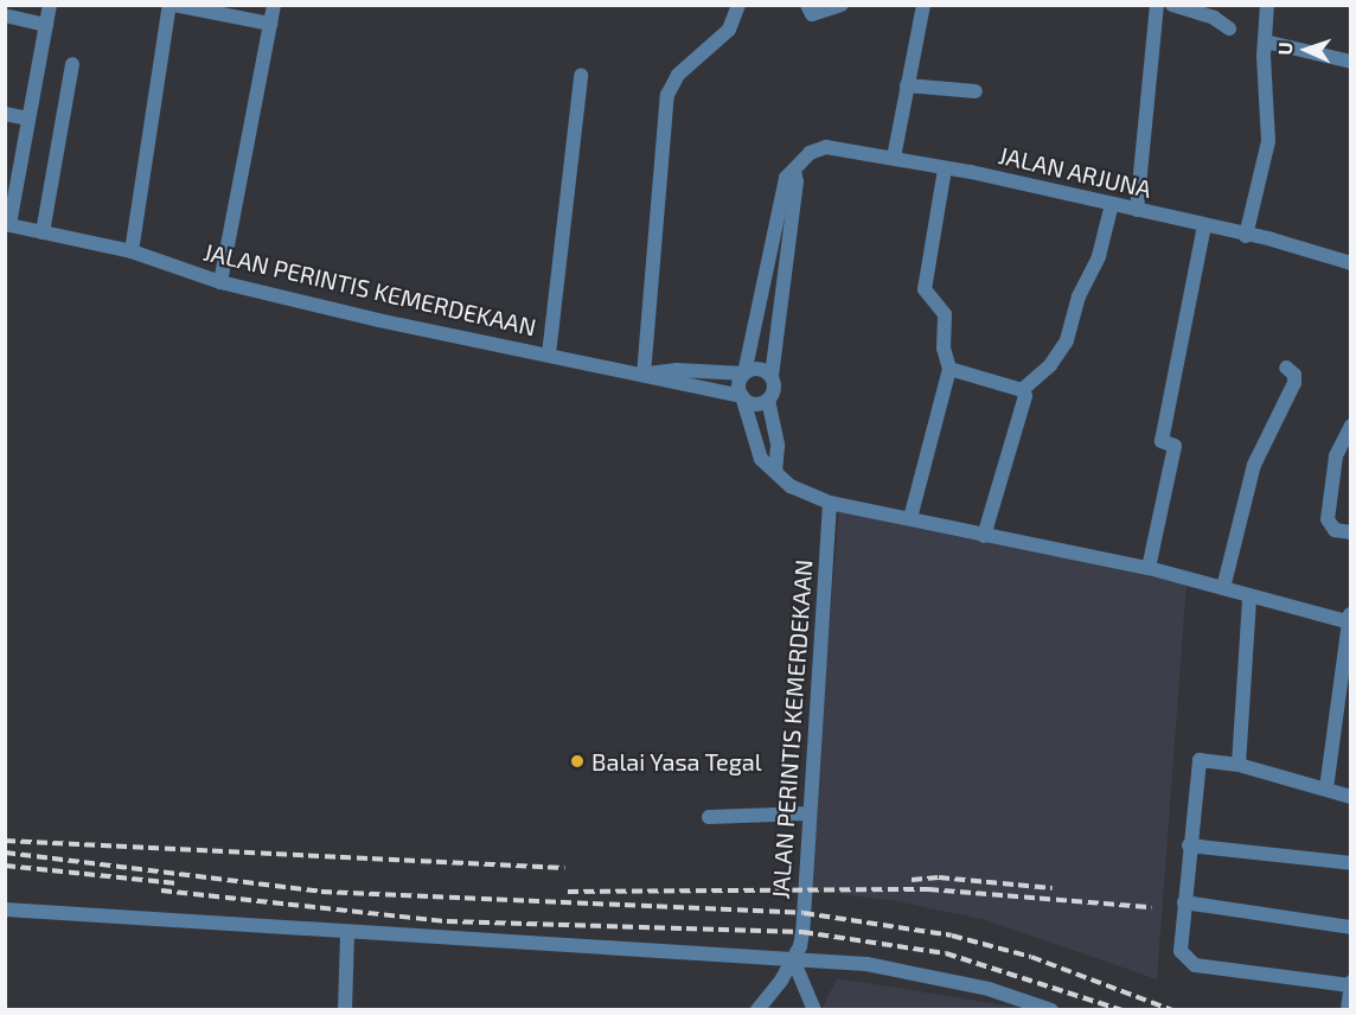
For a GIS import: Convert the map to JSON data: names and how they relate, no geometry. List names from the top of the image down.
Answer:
{
  "streets": {
    "street": ["JALAN ARJUNA", "JALAN PERINTIS KEMERDEKAAN"]
  },
  "places": ["Balai Yasa Tegal"],
  "north": "left"
}
